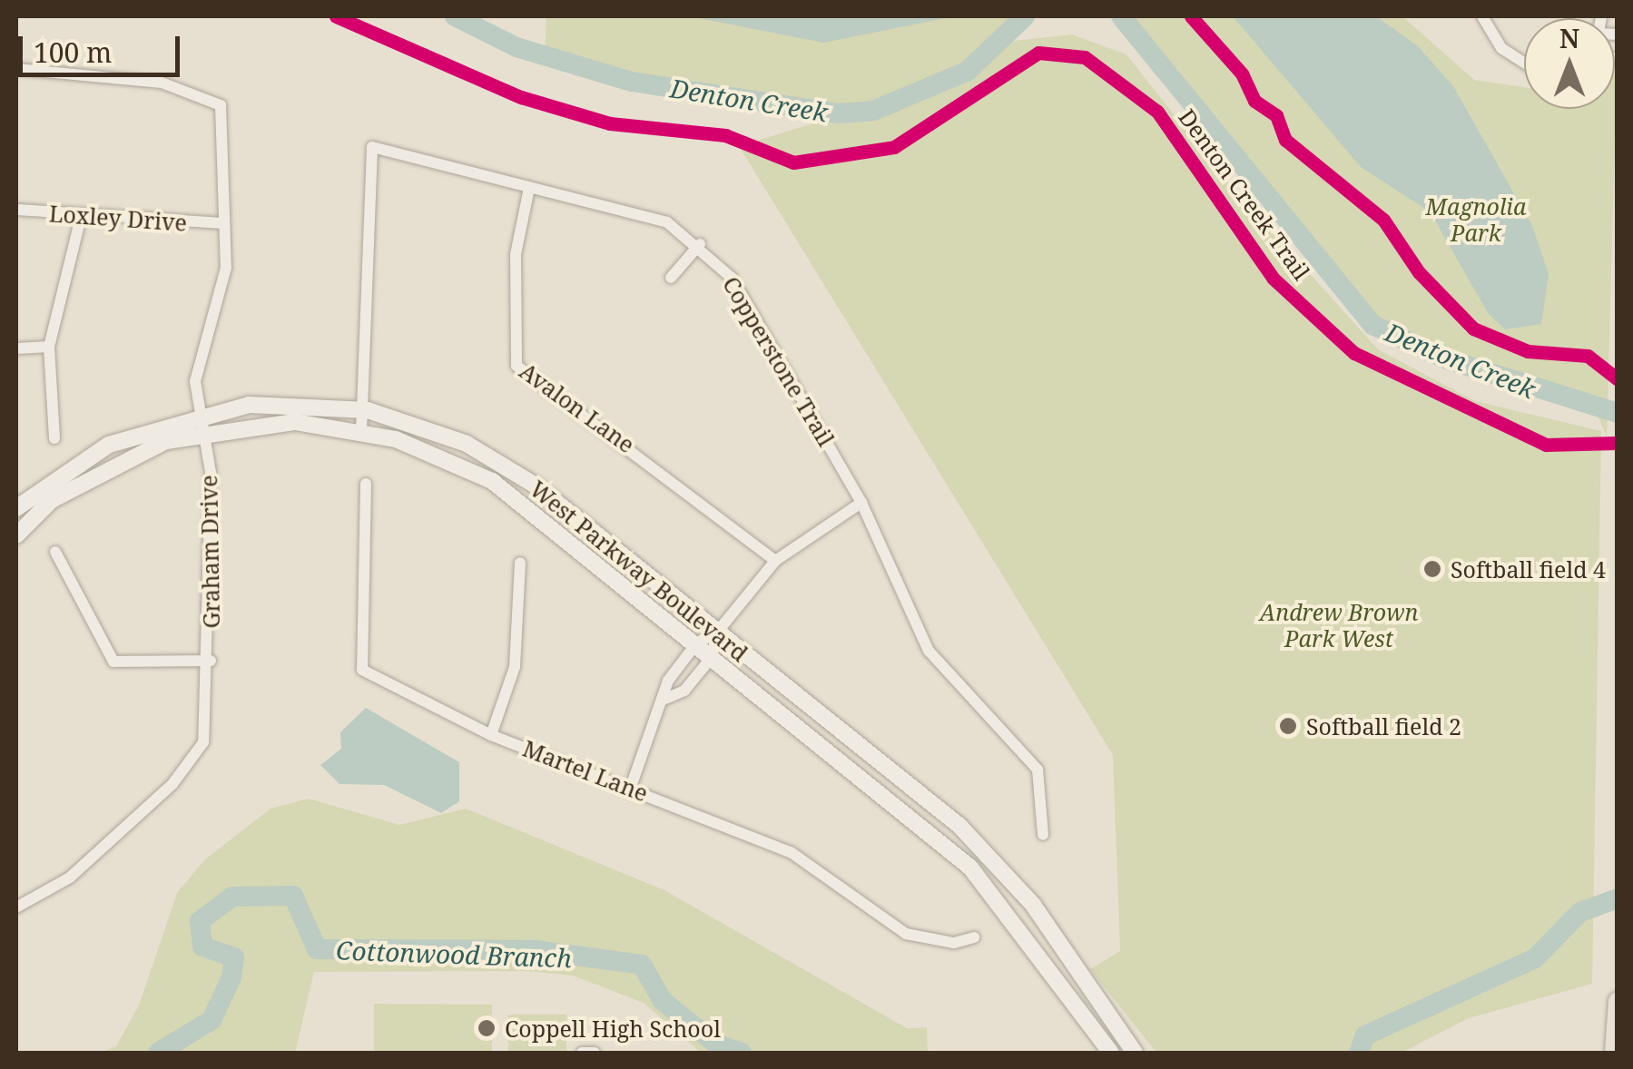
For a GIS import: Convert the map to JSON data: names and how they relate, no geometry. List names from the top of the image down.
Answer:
{
  "streets": {
    "street": [
      "Loxley Drive",
      "Copperstone Trail",
      "Avalon Lane",
      "Graham Drive",
      "West Parkway Boulevard",
      "Martel Lane"
    ],
    "cycle path": ["Denton Creek Trail"]
  },
  "crossings": [
    ["Loxley Drive", "Graham Drive"],
    ["Copperstone Trail", "Avalon Lane"],
    ["Copperstone Trail", "West Parkway Boulevard"],
    ["Graham Drive", "West Parkway Boulevard"]
  ],
  "water": ["Denton Creek", "Cottonwood Branch"],
  "parks": ["Magnolia Park", "Andrew Brown Park West"],
  "places": ["Softball field 4", "Softball field 2", "Coppell High School"],
  "scale_bar": "100 m",
  "north": "top"
}
